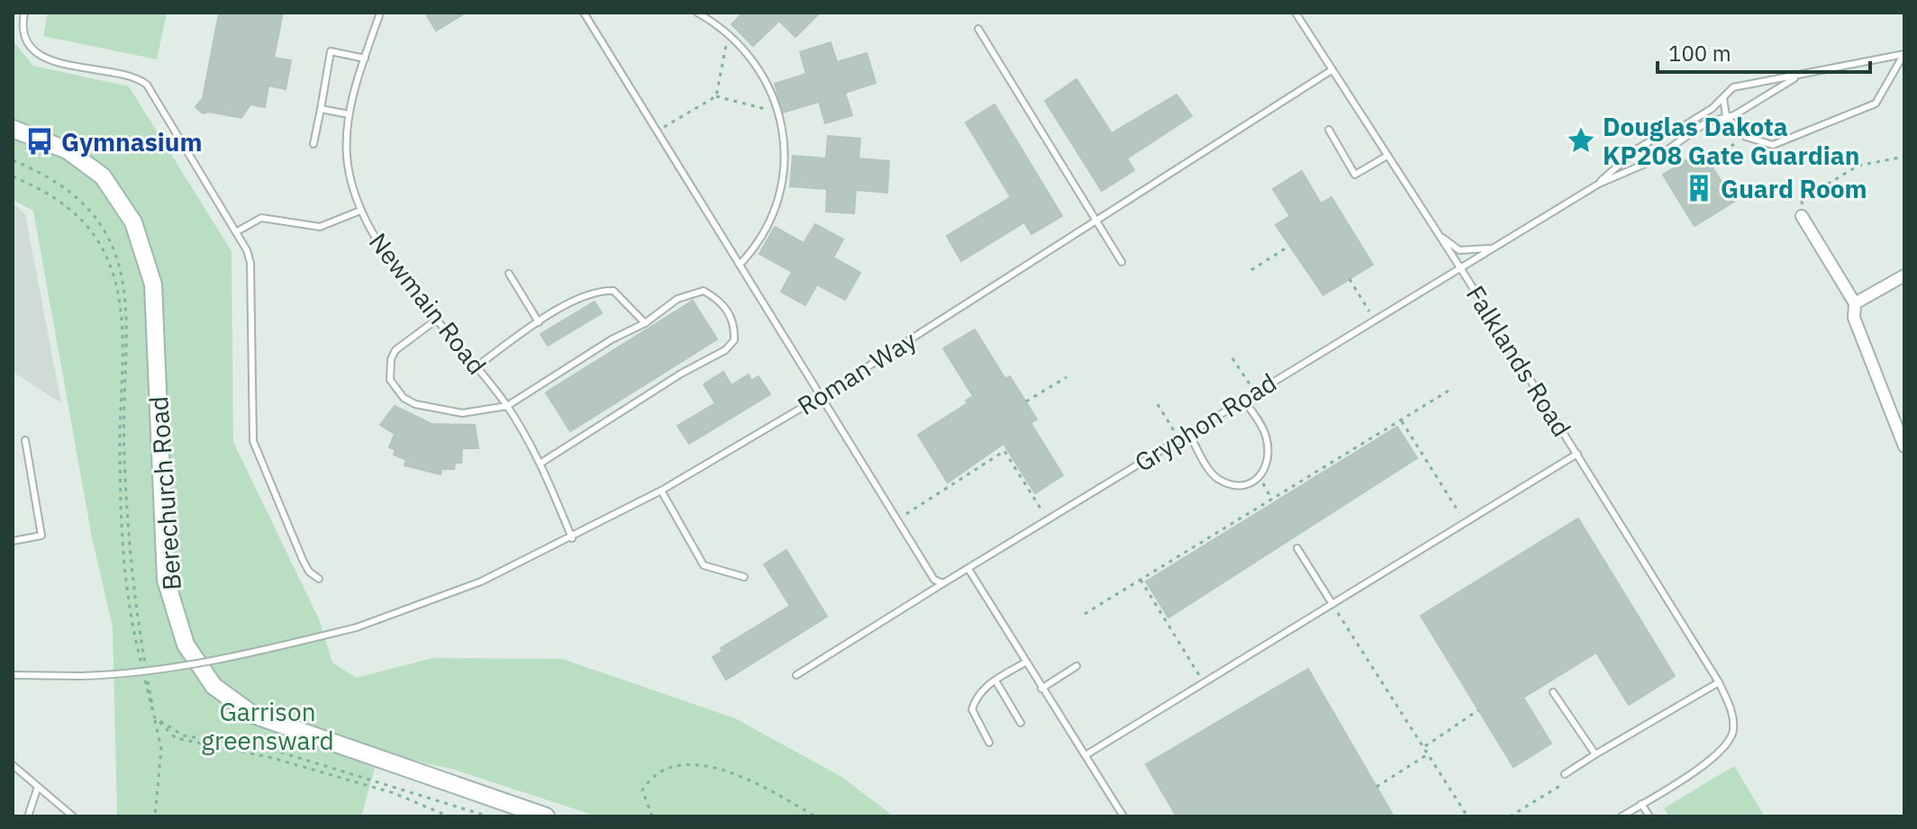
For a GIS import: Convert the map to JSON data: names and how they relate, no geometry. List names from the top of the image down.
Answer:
{
  "streets": {
    "street": ["Berechurch Road"],
    "lane": [
      "Newmain Road",
      "Falklands Road",
      "Roman Way",
      "Gryphon Road"
    ]
  },
  "crossings": [
    ["Newmain Road", "Roman Way"],
    ["Falklands Road", "Roman Way"],
    ["Falklands Road", "Gryphon Road"]
  ],
  "parks": ["Garrison greensward"],
  "places": {
    "place": ["Douglas Dakota KP208 Gate Guardian"],
    "bus stop": ["Gymnasium"],
    "building": ["Guard Room"]
  },
  "scale_bar": "100 m"
}
